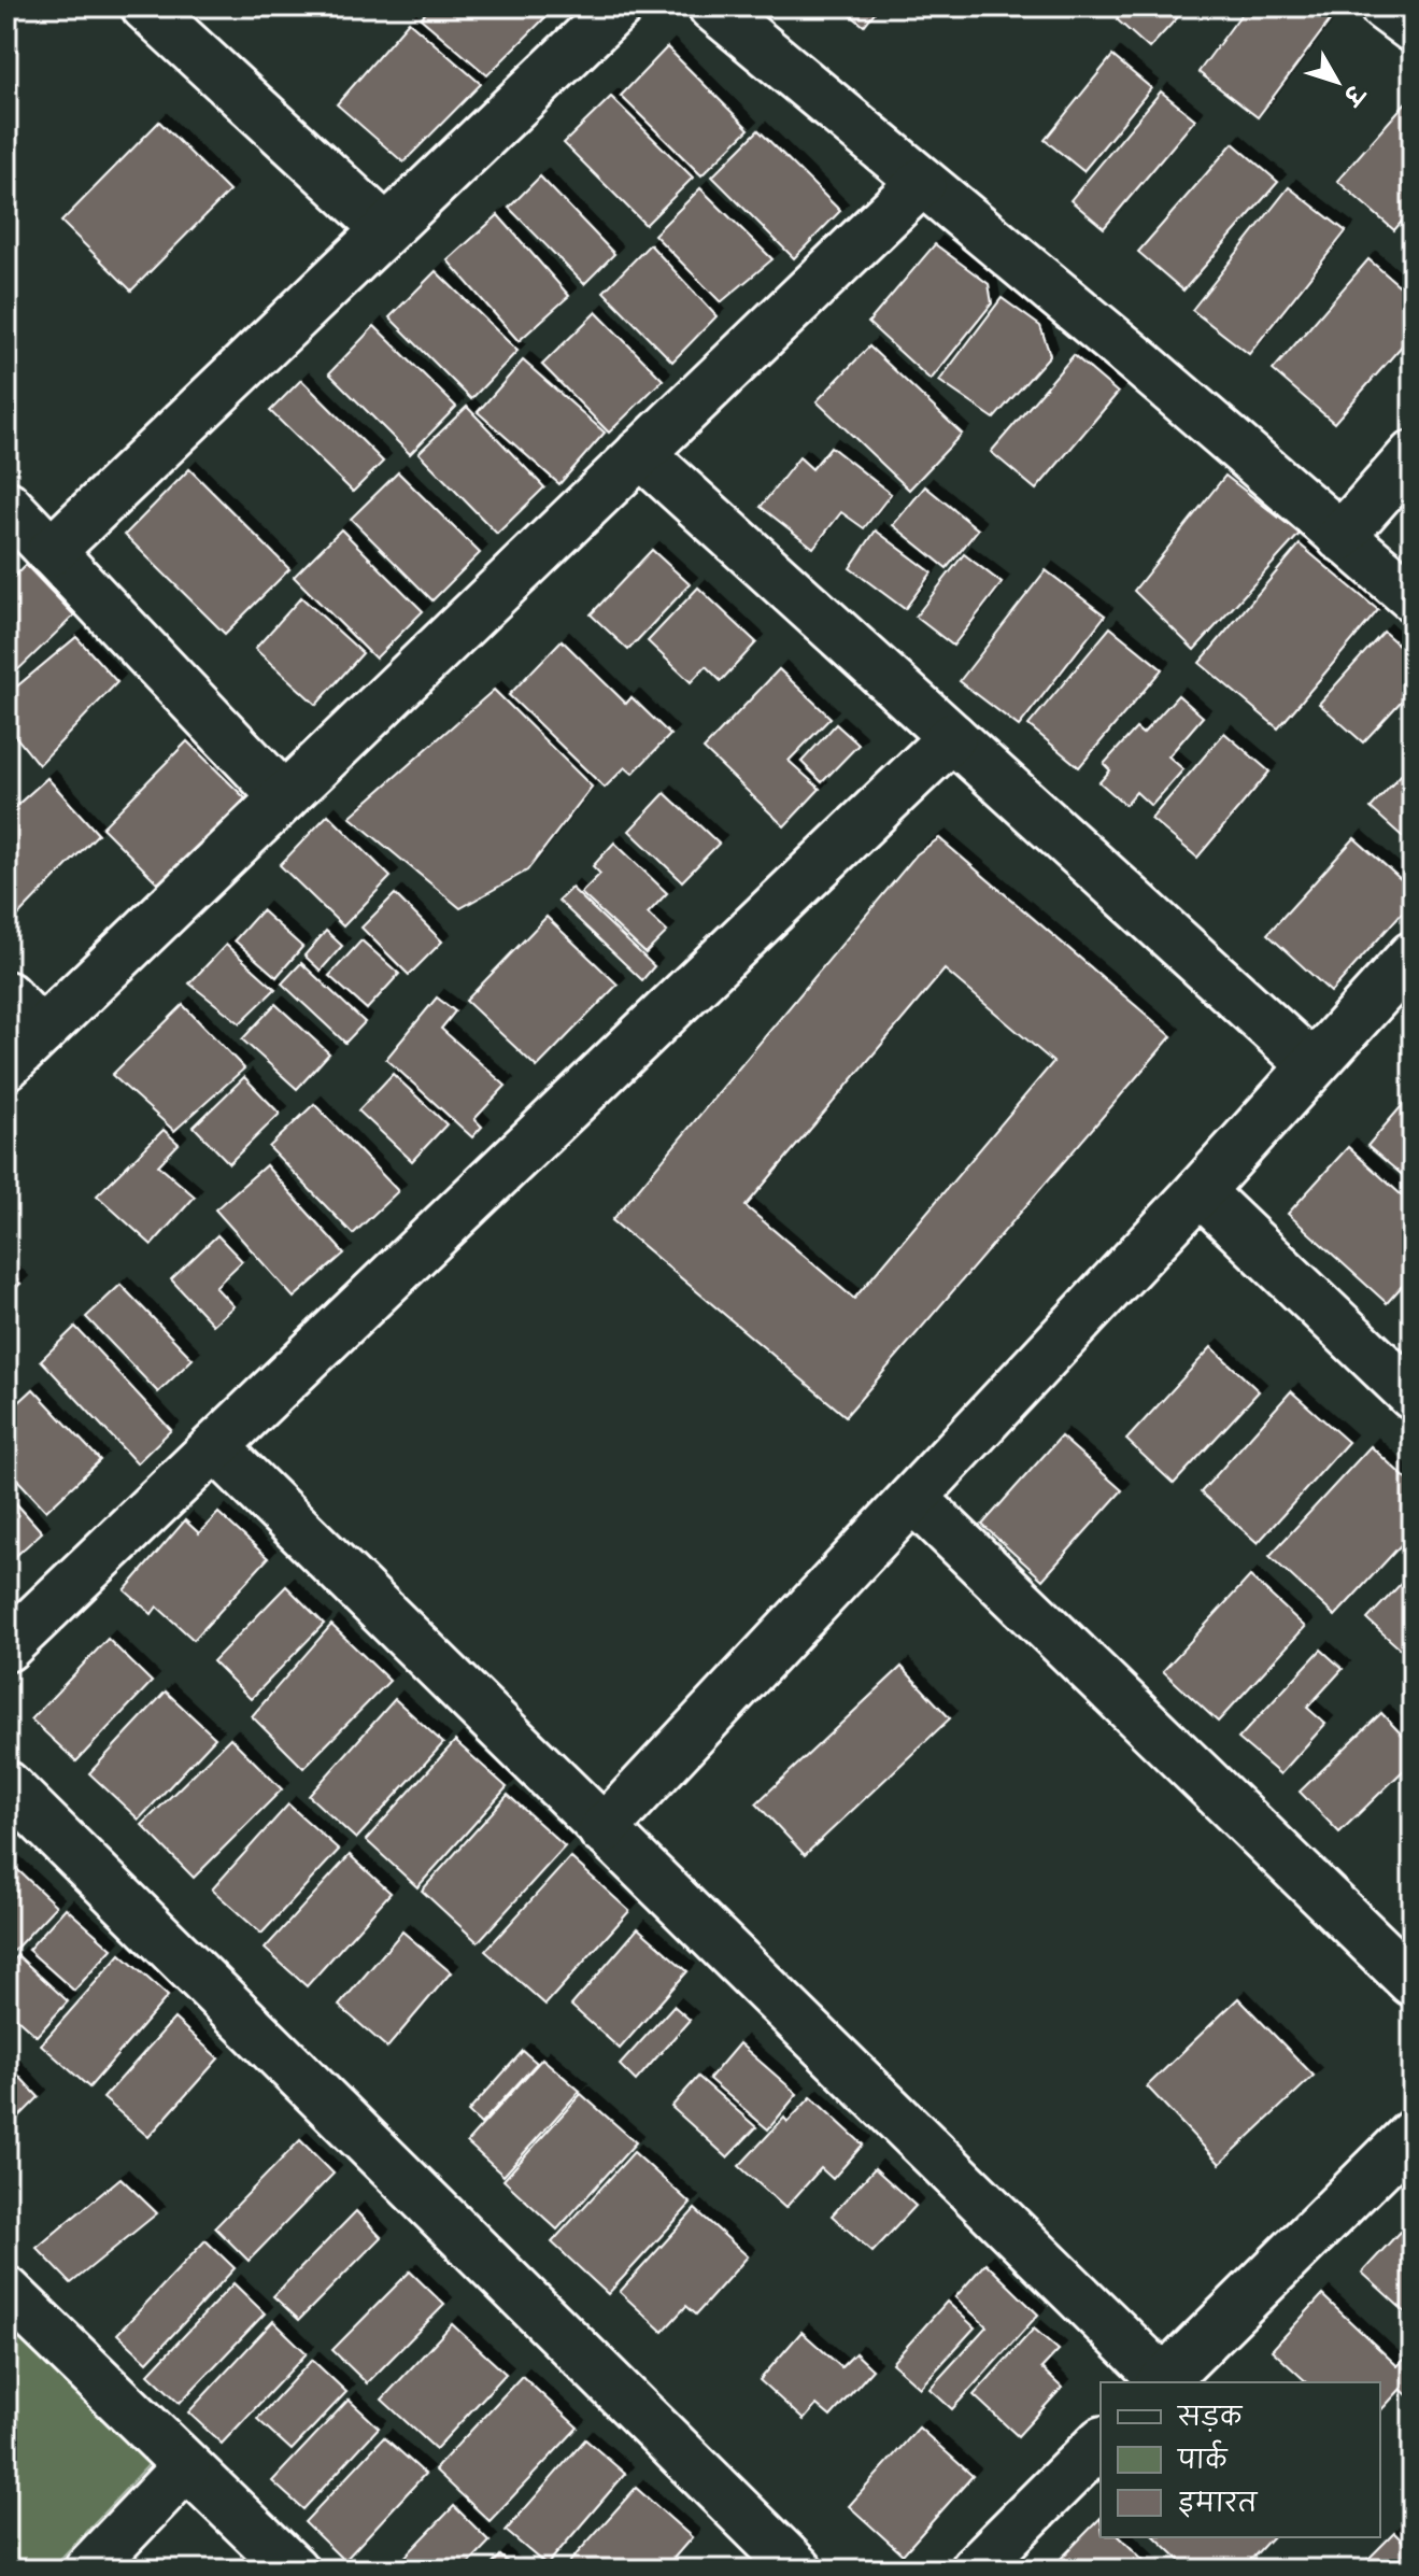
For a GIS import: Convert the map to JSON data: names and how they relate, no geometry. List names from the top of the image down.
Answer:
{
  "legend": ["सड़क", "पार्क", "इमारत"],
  "north": "bottom right"
}
